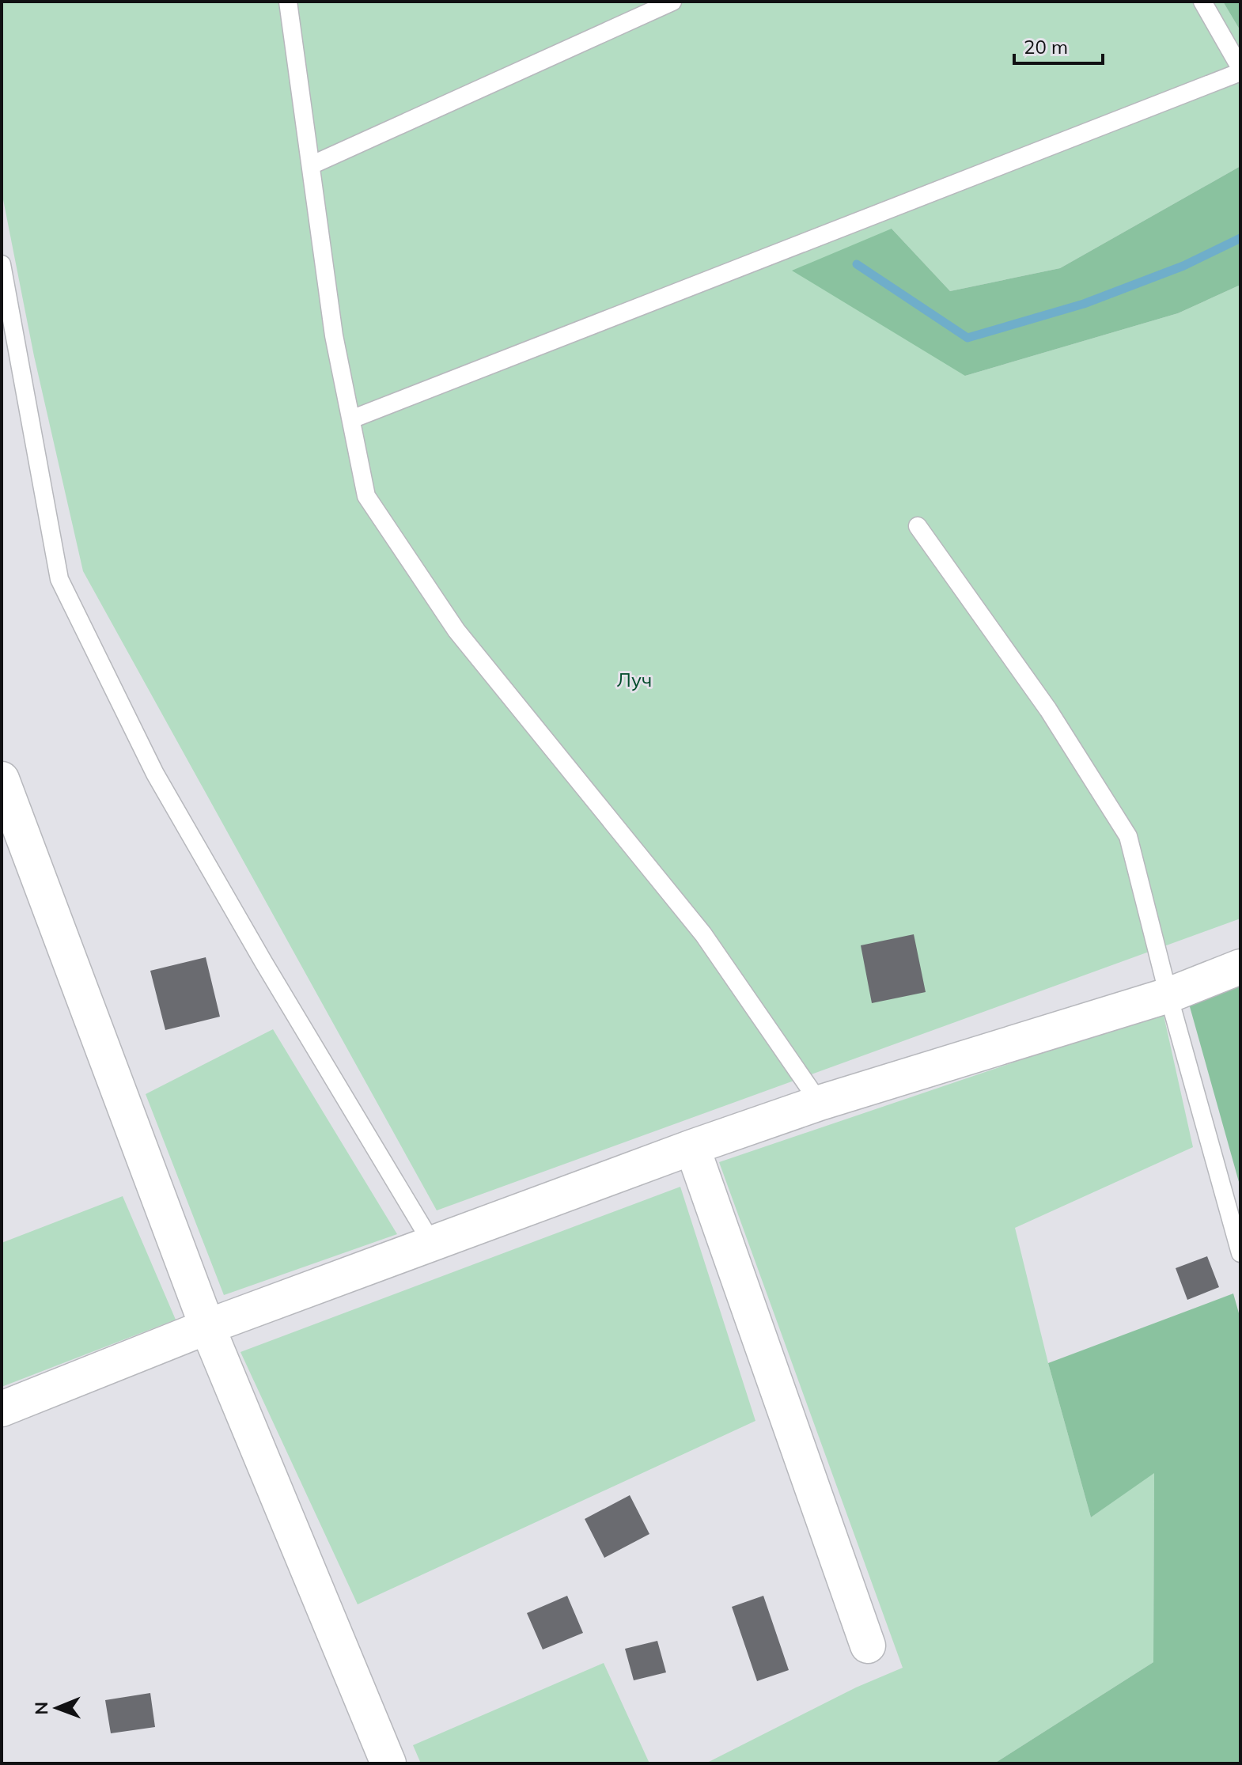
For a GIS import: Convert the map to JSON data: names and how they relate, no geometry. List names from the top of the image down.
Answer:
{
  "parks": ["Луч"],
  "scale_bar": "20 m",
  "north": "left"
}
